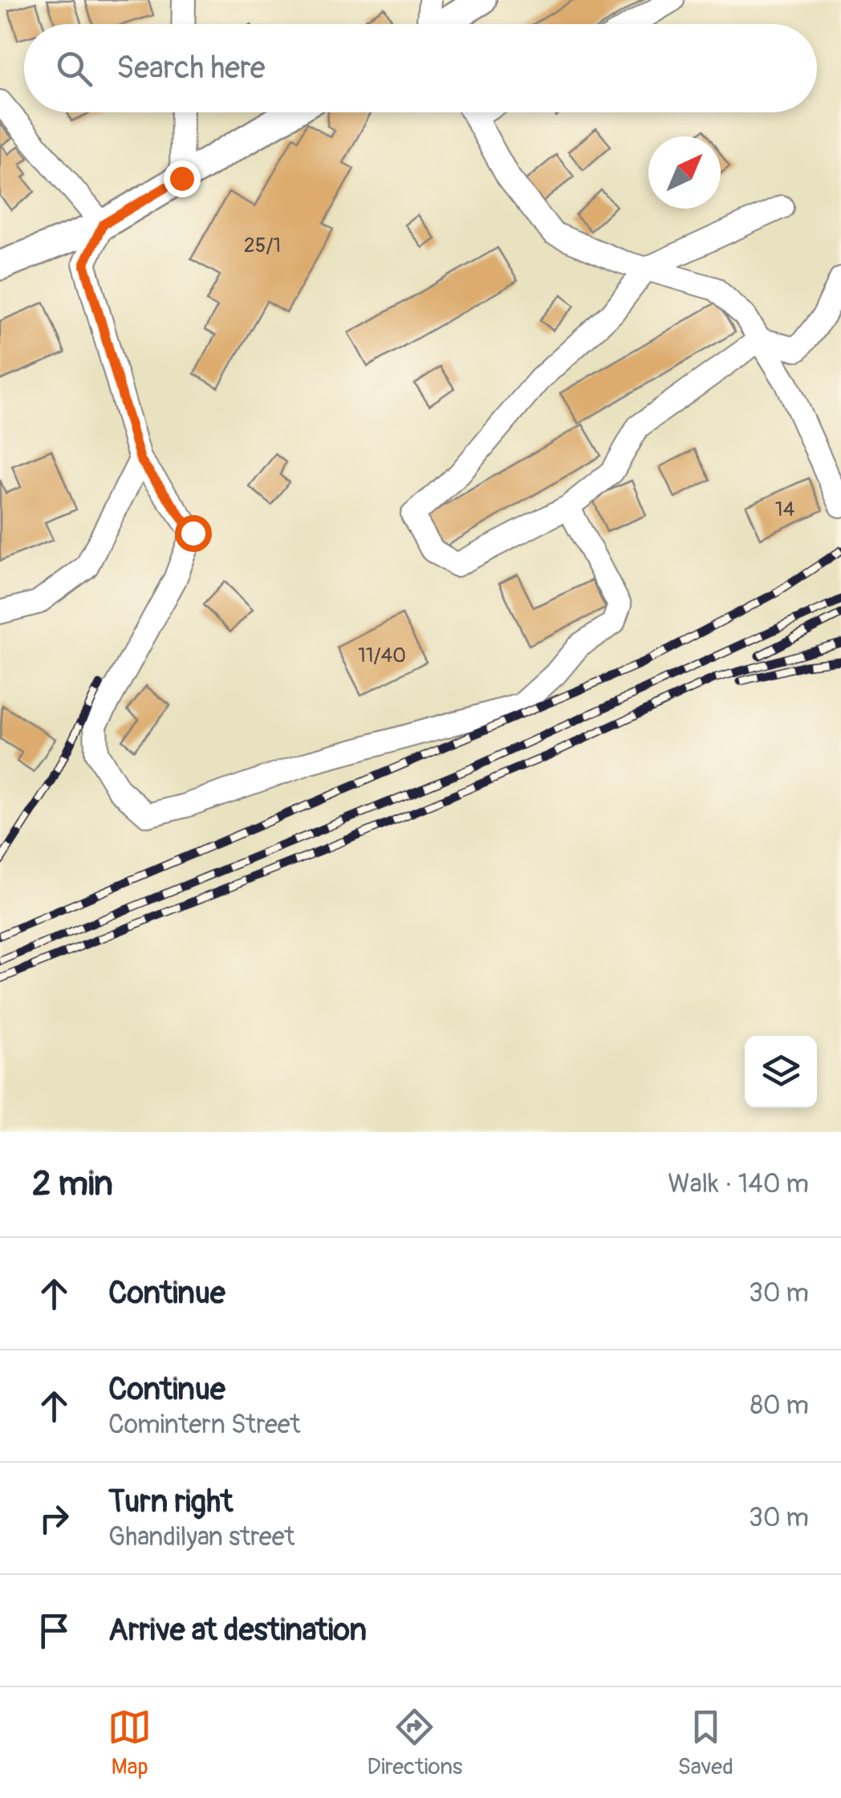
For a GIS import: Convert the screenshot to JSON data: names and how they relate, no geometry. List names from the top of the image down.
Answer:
{
  "house_numbers": ["25/1", "14", "11/40"],
  "north": "top right",
  "page": {
    "search": "Search here",
    "heading": ["2 min", "Walk · 140 m"],
    "list": [
      ["Continue", "30 m"],
      ["Continue", "Comintern Street", "80 m"],
      ["Turn right", "Ghandilyan street", "30 m"],
      "Arrive at destination"
    ],
    "nav": ["Map", "Directions", "Saved"]
  }
}
